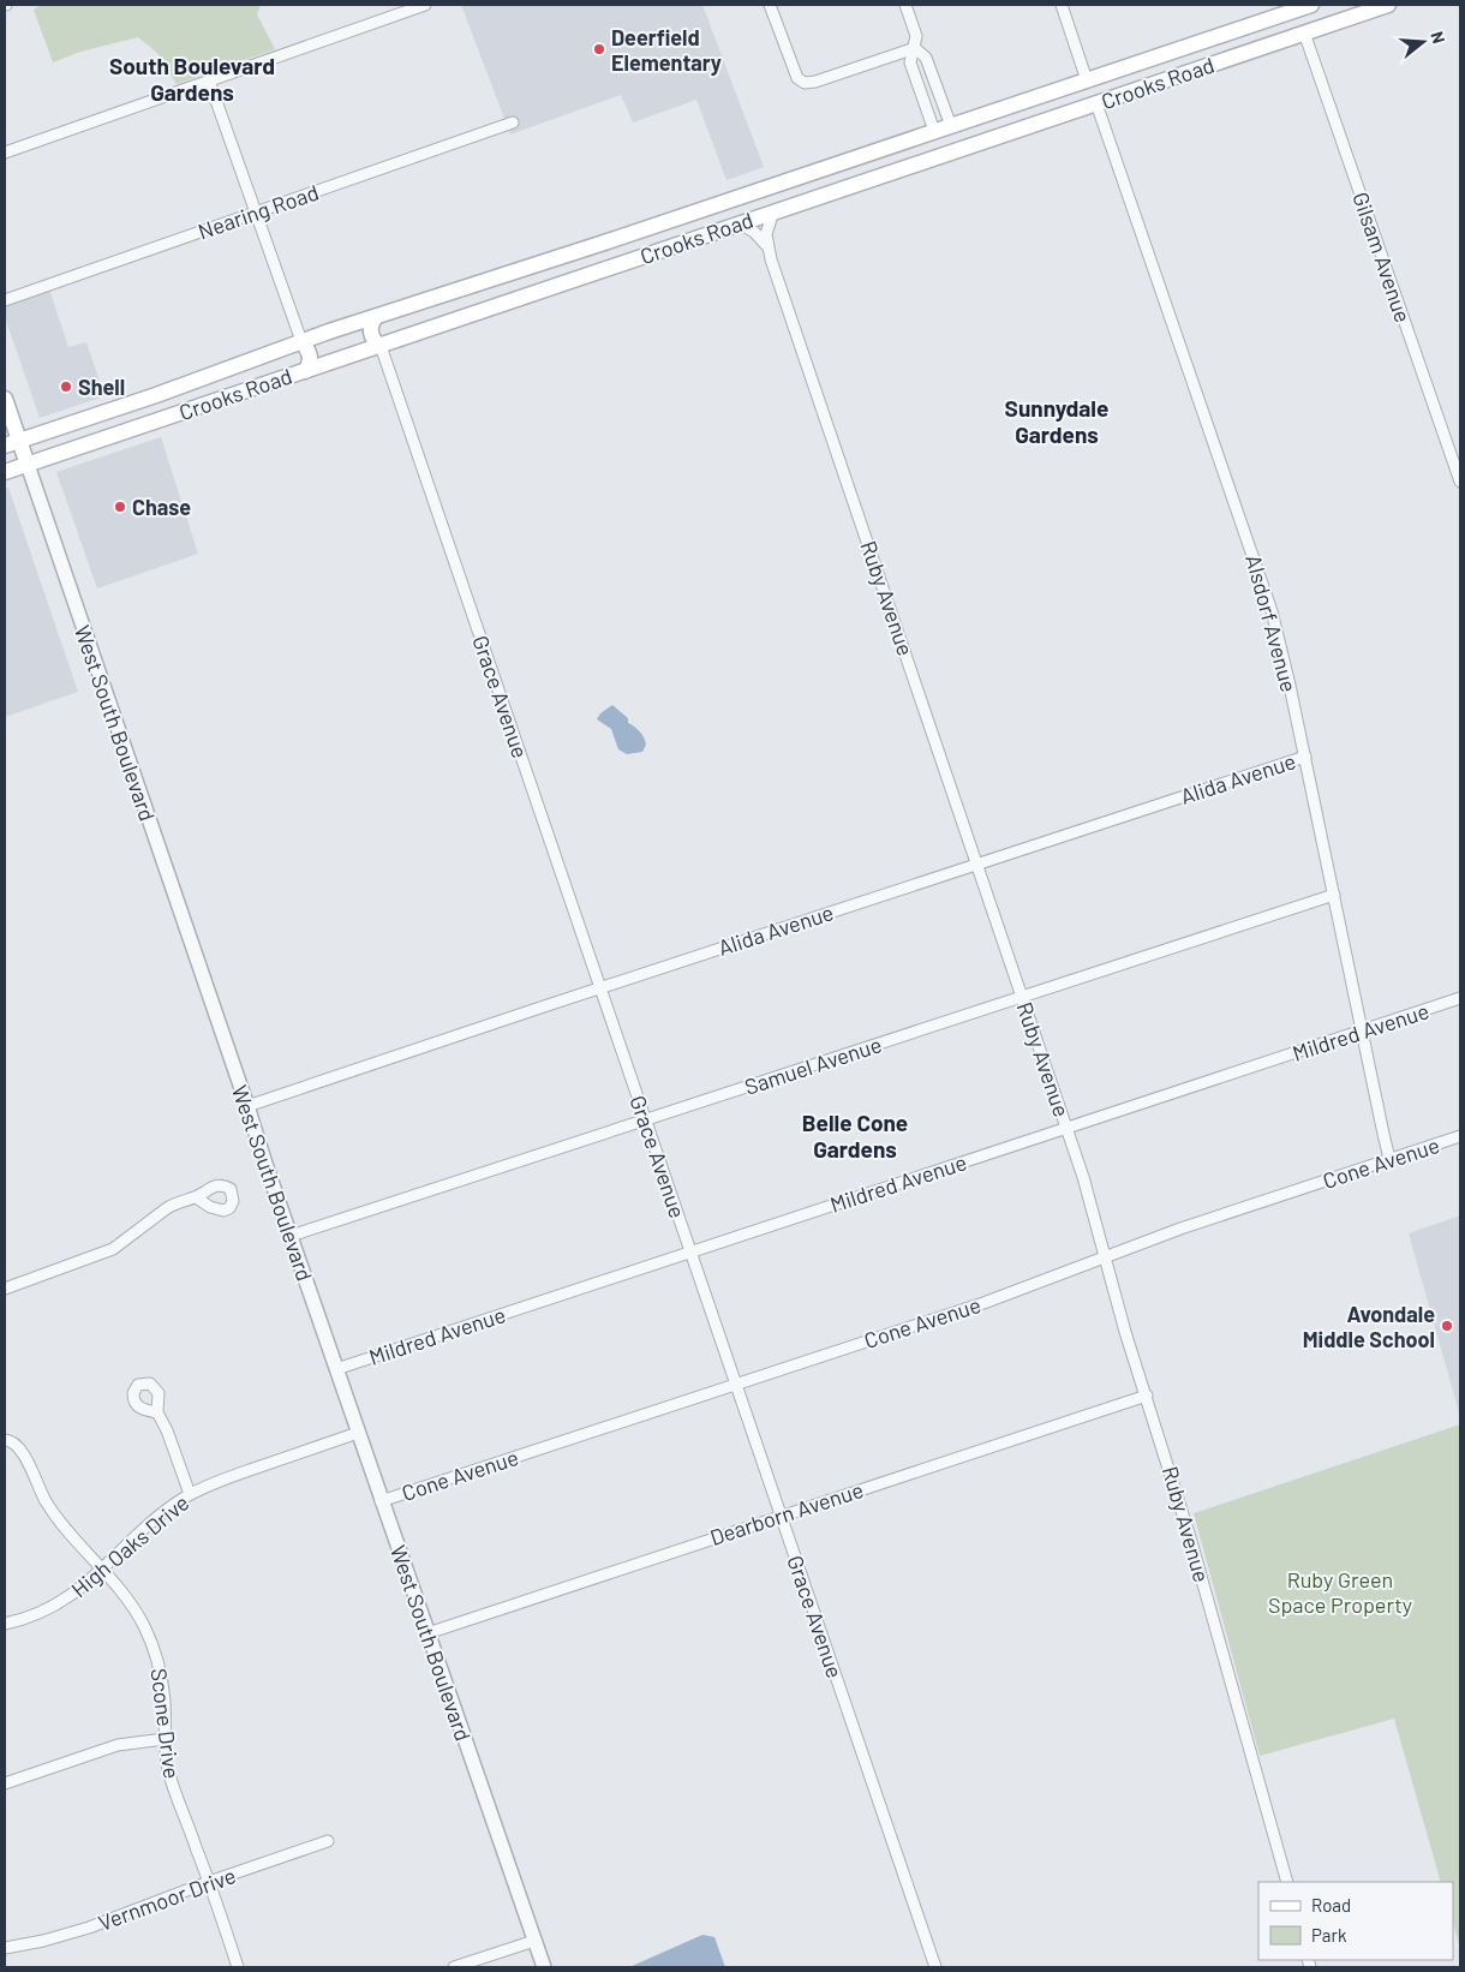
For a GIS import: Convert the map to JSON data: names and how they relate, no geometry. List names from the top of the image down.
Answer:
{
  "streets": {
    "main road": ["Crooks Road", "West South Boulevard"],
    "street": [
      "Nearing Road",
      "Gilsam Avenue",
      "Ruby Avenue",
      "Alsdorf Avenue",
      "Grace Avenue",
      "Alida Avenue",
      "Mildred Avenue",
      "Samuel Avenue",
      "Cone Avenue",
      "Dearborn Avenue",
      "High Oaks Drive",
      "Scone Drive",
      "Vernmoor Drive"
    ]
  },
  "crossings": [
    ["Crooks Road", "Gilsam Avenue"],
    ["Crooks Road", "Ruby Avenue"],
    ["Crooks Road", "Alsdorf Avenue"],
    ["Crooks Road", "Grace Avenue"],
    ["Crooks Road", "West South Boulevard"],
    ["Ruby Avenue", "Alida Avenue"],
    ["Ruby Avenue", "Mildred Avenue"],
    ["Ruby Avenue", "Samuel Avenue"],
    ["Ruby Avenue", "Cone Avenue"],
    ["Ruby Avenue", "Dearborn Avenue"],
    ["Alsdorf Avenue", "Alida Avenue"],
    ["Alsdorf Avenue", "Mildred Avenue"],
    ["Alsdorf Avenue", "Samuel Avenue"],
    ["Alsdorf Avenue", "Cone Avenue"],
    ["Grace Avenue", "Alida Avenue"],
    ["Grace Avenue", "Mildred Avenue"],
    ["Grace Avenue", "Samuel Avenue"],
    ["Grace Avenue", "Cone Avenue"],
    ["Grace Avenue", "Dearborn Avenue"],
    ["West South Boulevard", "Alida Avenue"],
    ["West South Boulevard", "Mildred Avenue"],
    ["West South Boulevard", "Samuel Avenue"],
    ["West South Boulevard", "Cone Avenue"],
    ["West South Boulevard", "Dearborn Avenue"],
    ["West South Boulevard", "High Oaks Drive"],
    ["High Oaks Drive", "Scone Drive"],
    ["Scone Drive", "Vernmoor Drive"]
  ],
  "districts": ["South Boulevard Gardens", "Sunnydale Gardens", "Belle Cone Gardens"],
  "parks": ["Ruby Green Space Property"],
  "places": [
    "Deerfield Elementary",
    "Shell",
    "Chase",
    "Avondale Middle School"
  ],
  "legend": ["Road", "Park"],
  "north": "right"
}
